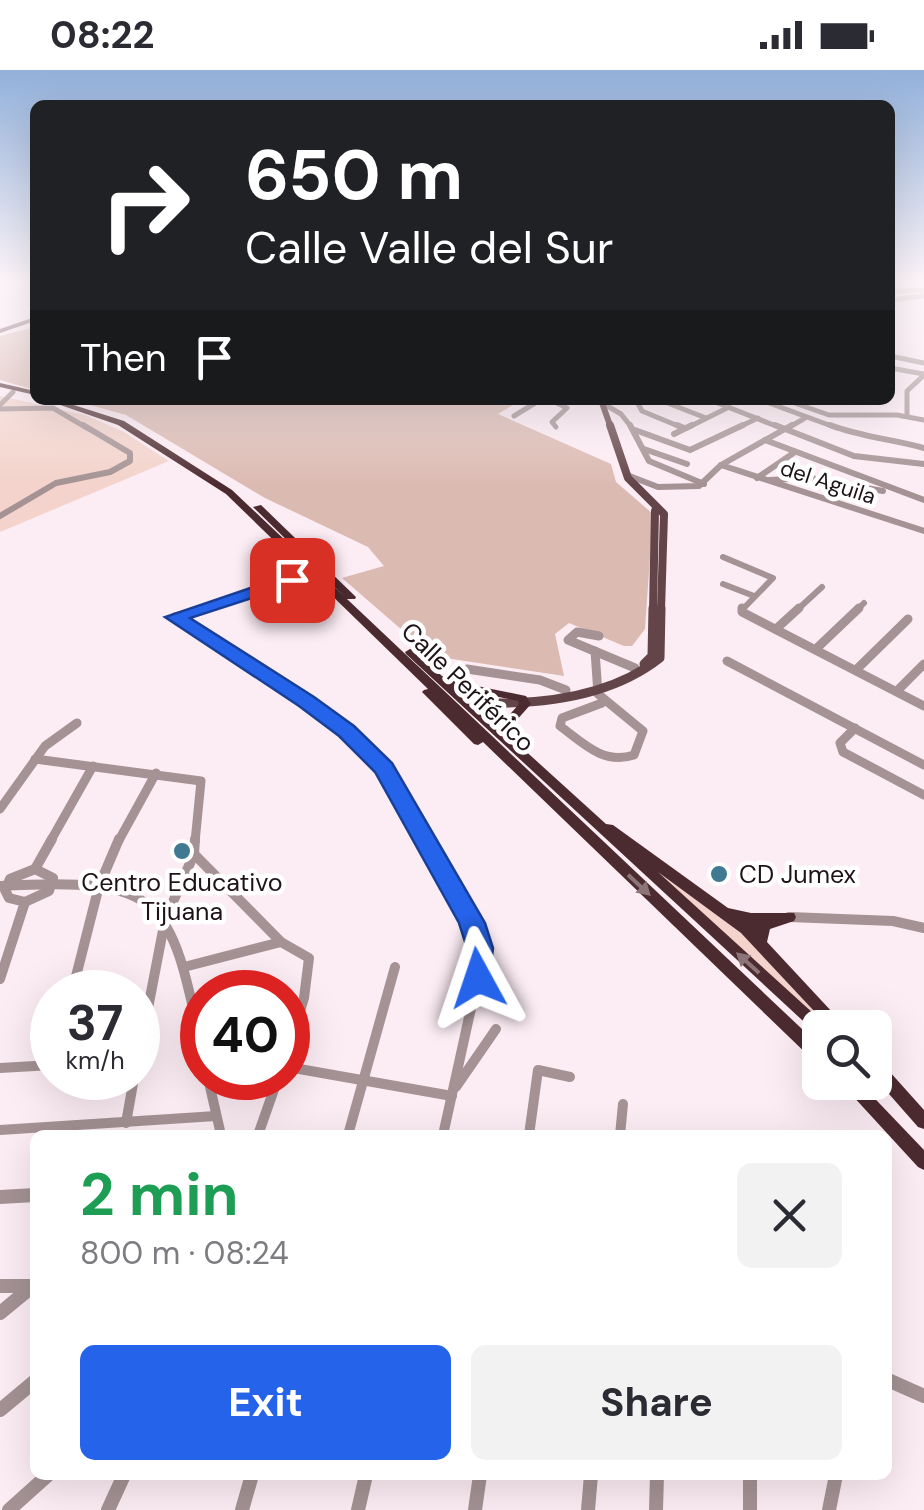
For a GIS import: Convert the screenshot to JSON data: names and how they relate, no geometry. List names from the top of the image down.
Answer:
{
  "streets": {
    "highway": ["Calle Periférico"],
    "street": ["del Aguila"]
  },
  "places": ["Centro Educativo Tijuana", "CD Jumex"],
  "page": {
    "status": "08:22",
    "turn": ["650 m", "Calle Valle del Sur"],
    "then": "Then",
    "speed": "37 km/h",
    "limit": "40",
    "heading": ["2 min", "800 m · 08:24"],
    "buttons": ["Exit", "Share"]
  }
}
